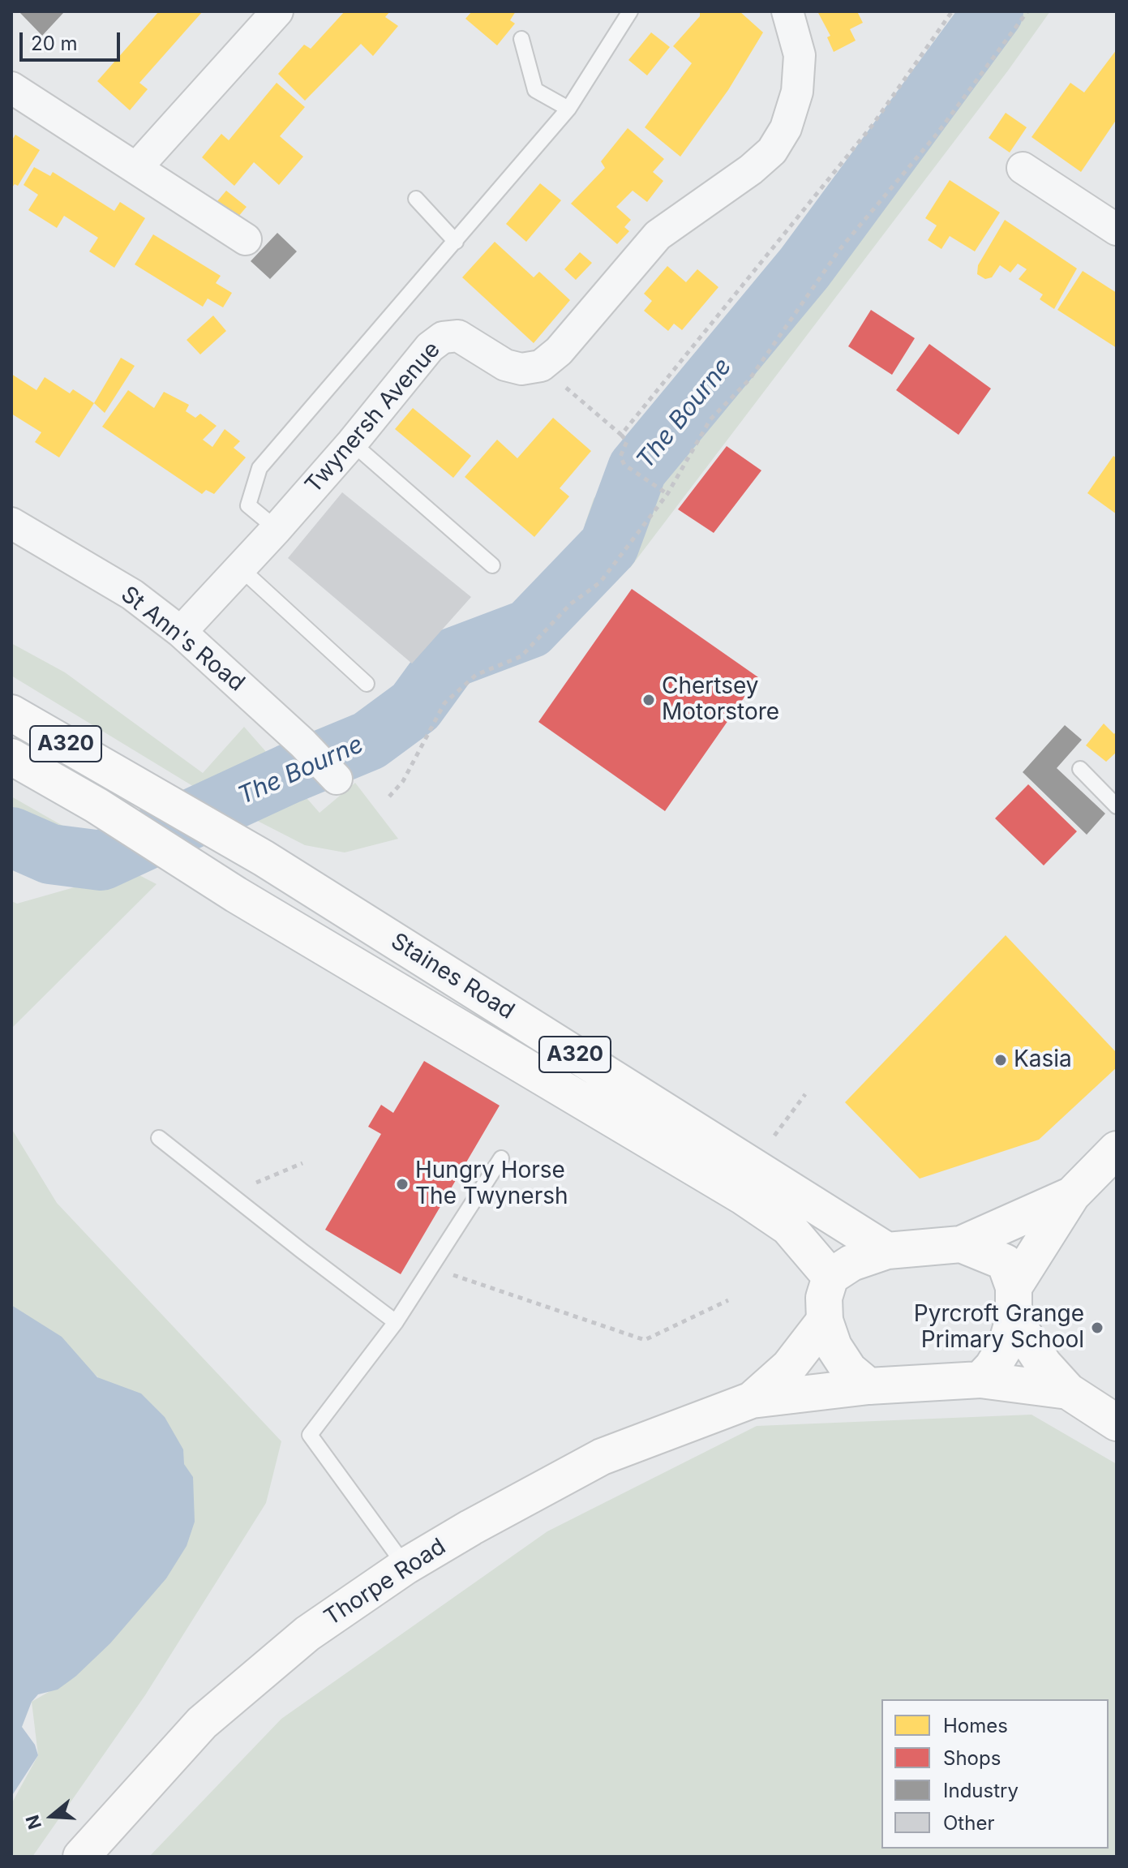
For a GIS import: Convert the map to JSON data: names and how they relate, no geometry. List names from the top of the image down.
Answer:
{
  "streets": {
    "main road": ["A320", "Staines Road", "Thorpe Road"],
    "street": ["Twynersh Avenue", "St Ann's Road"]
  },
  "crossings": [
    ["Twynersh Avenue", "St Ann's Road"],
    ["Staines Road", "Thorpe Road"]
  ],
  "water": ["The Bourne"],
  "places": [
    "Chertsey Motorstore",
    "Kasia",
    "Hungry Horse The Twynersh",
    "Pyrcroft Grange Primary School"
  ],
  "legend": [
    "Homes",
    "Shops",
    "Industry",
    "Other"
  ],
  "scale_bar": "20 m",
  "north": "left"
}
